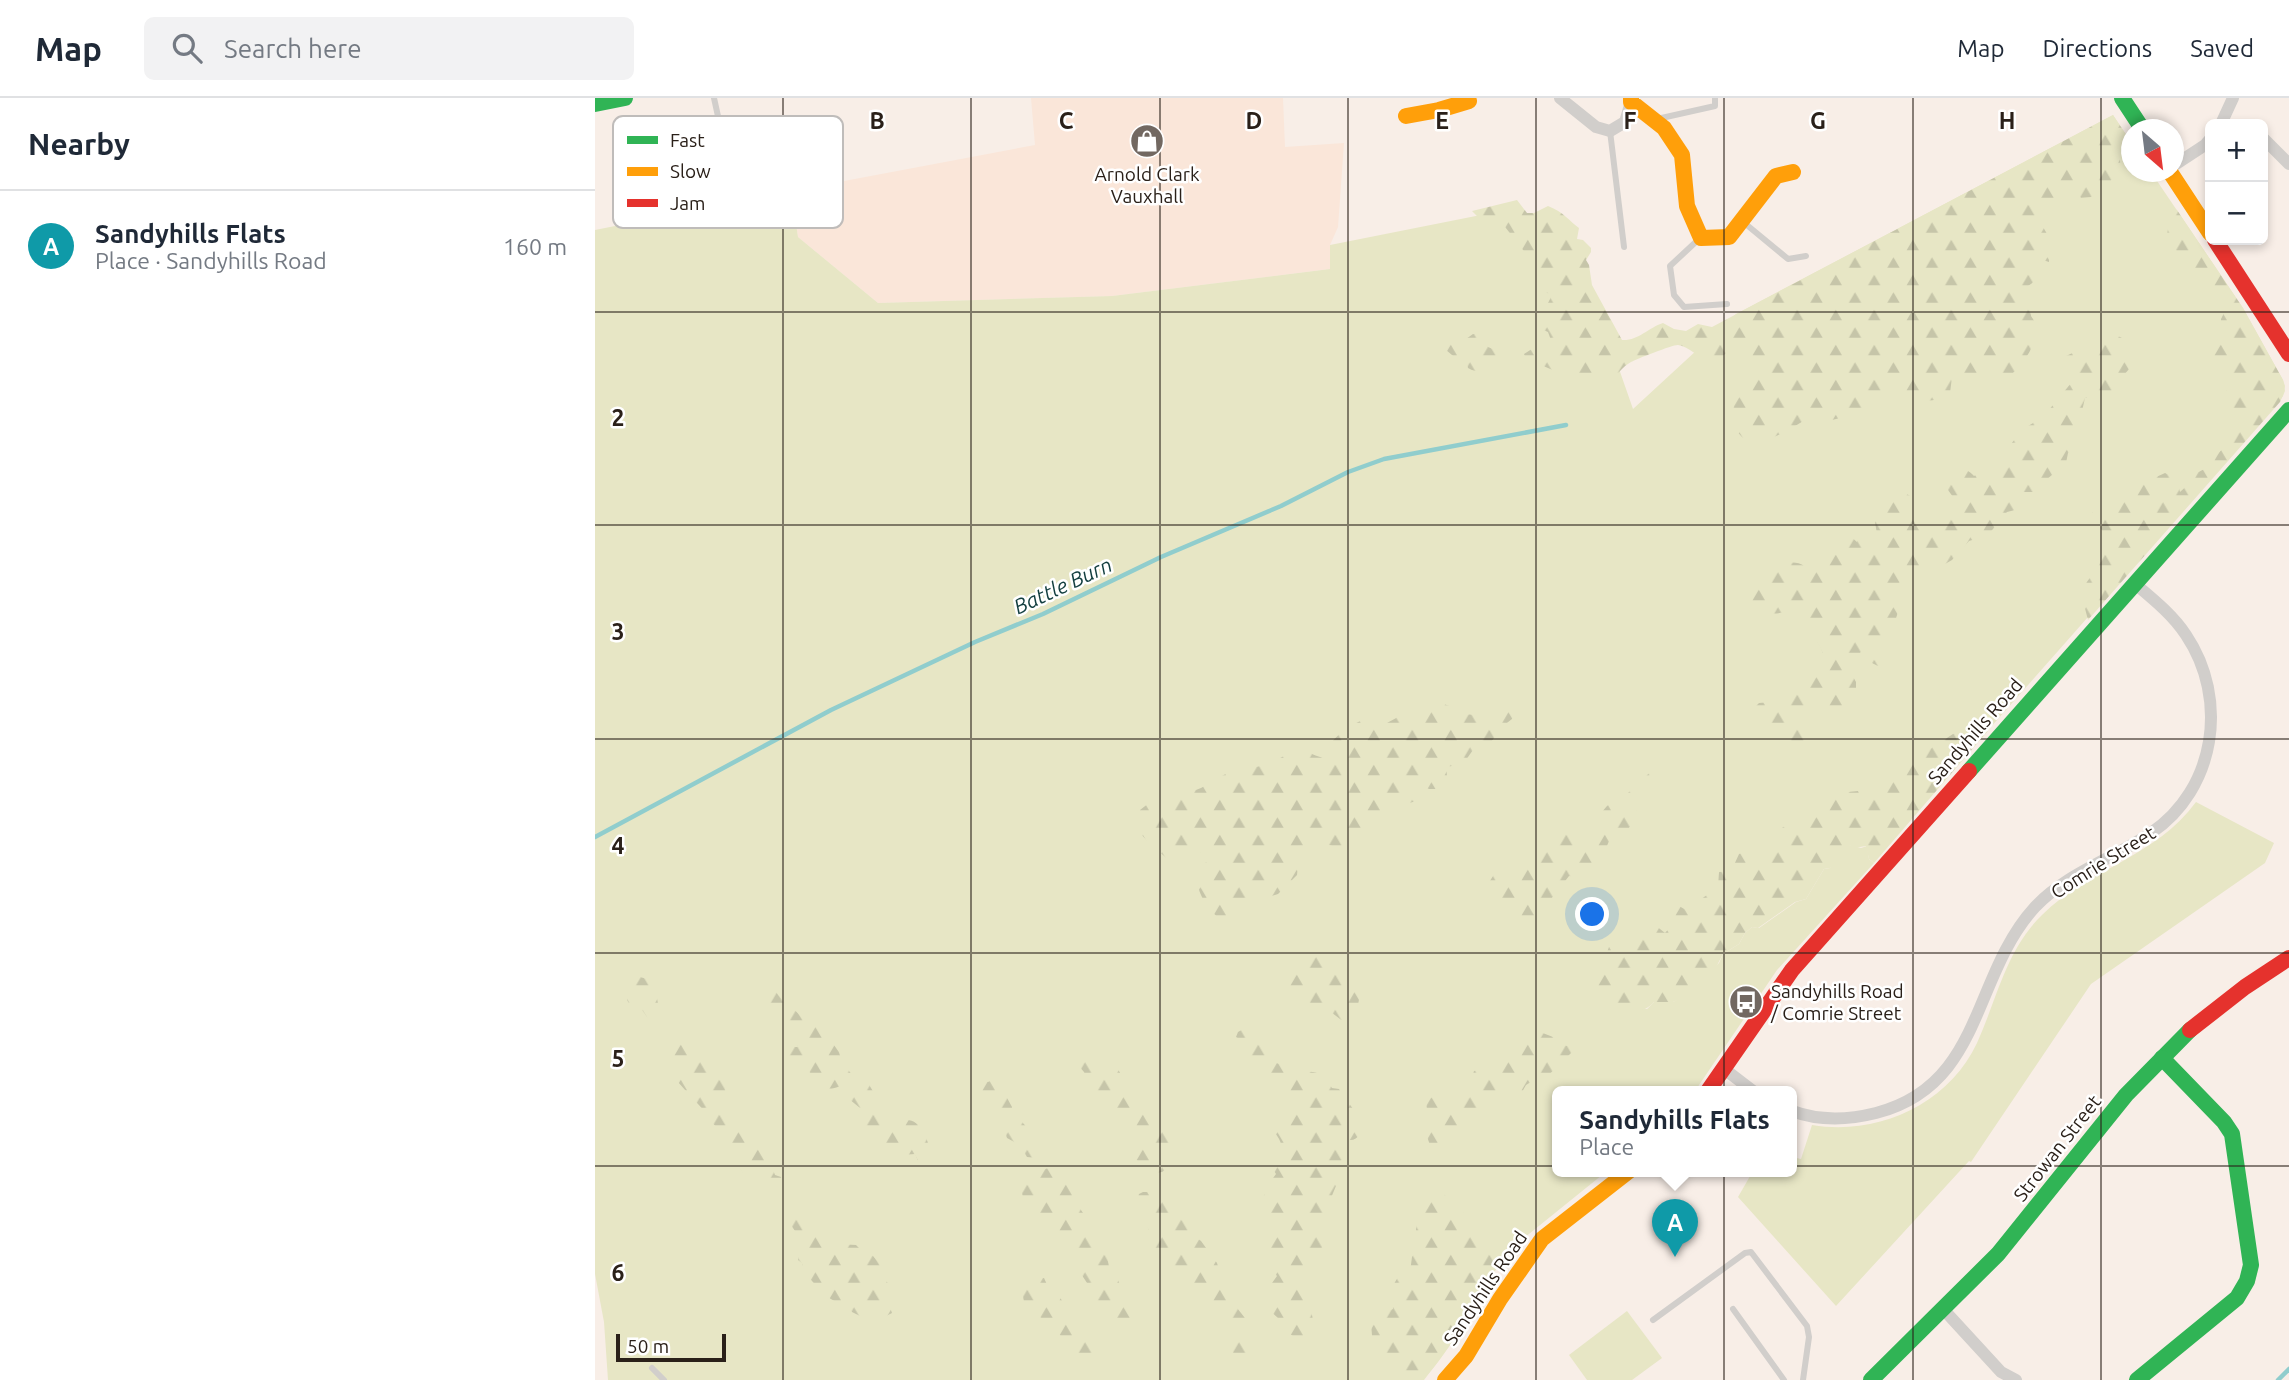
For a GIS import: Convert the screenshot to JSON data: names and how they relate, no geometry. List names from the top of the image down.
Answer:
{
  "streets": {
    "street": ["Sandyhills Road", "Comrie Street", "Strowan Street"]
  },
  "crossings": [
    ["Sandyhills Road", "Comrie Street"]
  ],
  "water": ["Battle Burn"],
  "places": {
    "shop": ["Arnold Clark Vauxhall"],
    "bus stop": ["Sandyhills Road / Comrie Street"]
  },
  "legend": ["Fast", "Slow", "Jam"],
  "scale_bar": "50 m",
  "north": "bottom right",
  "page": {
    "header": "Map",
    "search": "Search here",
    "nav": ["Map", "Directions", "Saved"],
    "heading": "Nearby",
    "map_buttons": ["+", "−"],
    "list": [
      {
        "mark": "A",
        "name": "Sandyhills Flats",
        "note": "Place · Sandyhills Road",
        "value": "160 m"
      }
    ],
    "popup": ["Sandyhills Flats", "Place"],
    "pins": "A",
    "scale": "50 m"
  },
  "grid": {
    "columns": [
      "B",
      "C",
      "D",
      "E",
      "F",
      "G",
      "H"
    ],
    "rows": [
      "2",
      "3",
      "4",
      "5",
      "6"
    ]
  }
}
